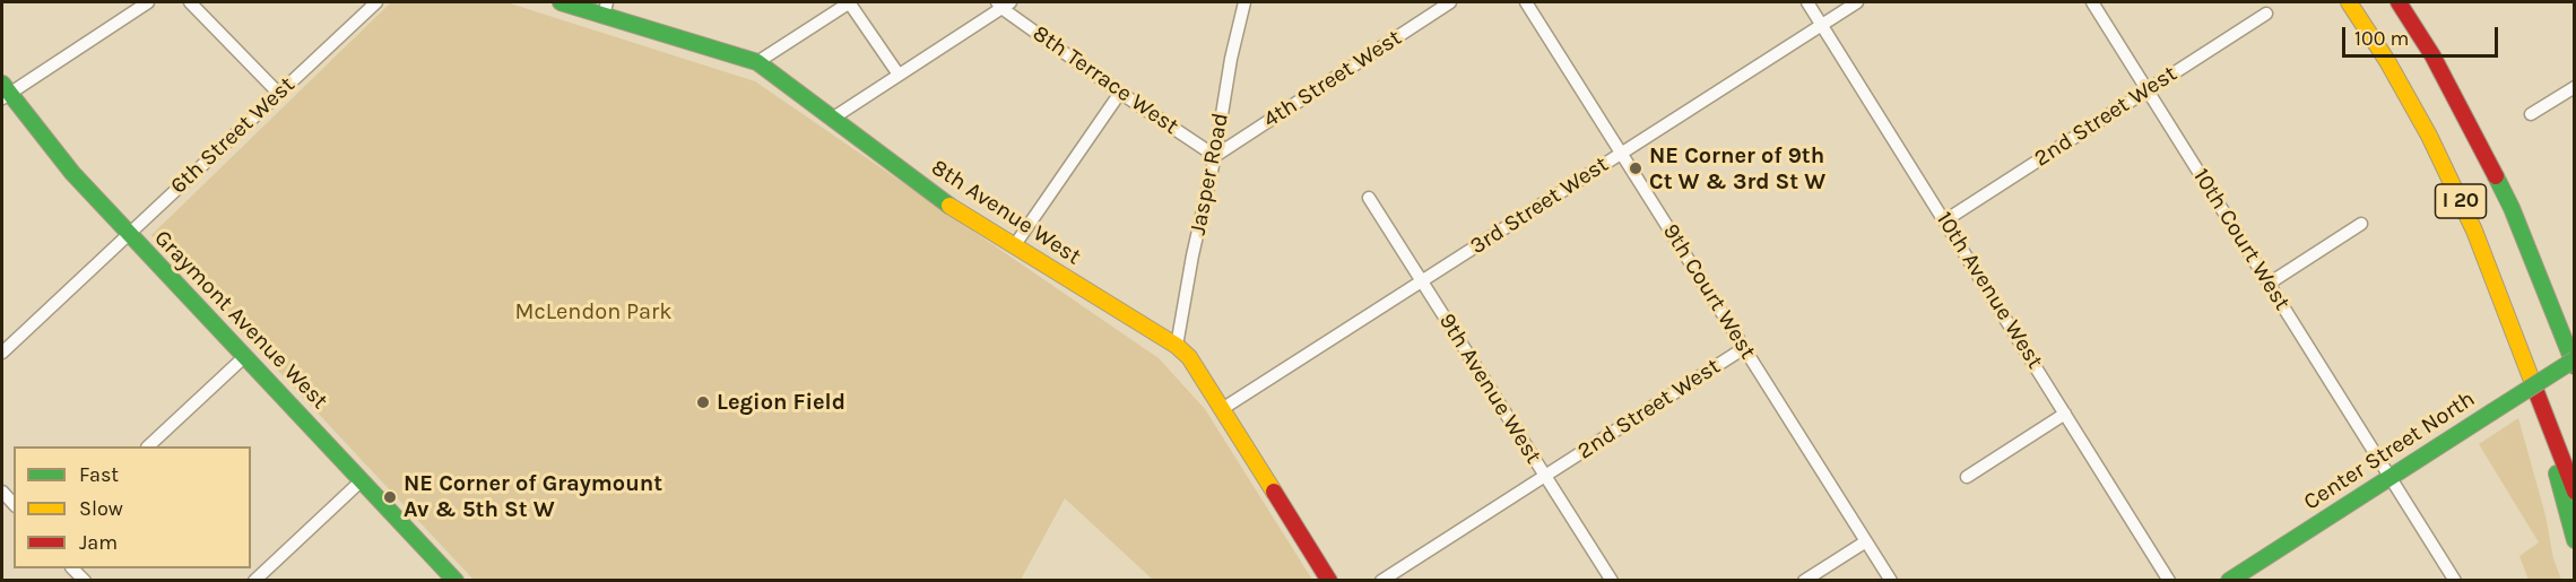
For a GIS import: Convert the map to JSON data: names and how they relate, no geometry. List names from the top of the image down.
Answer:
{
  "streets": {
    "main road": [
      "I 20",
      "8th Avenue West",
      "Graymont Avenue West",
      "Center Street North"
    ],
    "street": [
      "4th Street West",
      "8th Terrace West",
      "2nd Street West",
      "6th Street West",
      "Jasper Road",
      "3rd Street West",
      "10th Court West",
      "10th Avenue West",
      "9th Court West",
      "9th Avenue West"
    ]
  },
  "crossings": [
    ["4th Street West", "8th Terrace West"],
    ["4th Street West", "Jasper Road"],
    ["8th Terrace West", "Jasper Road"],
    ["2nd Street West", "10th Court West"],
    ["2nd Street West", "10th Avenue West"],
    ["2nd Street West", "9th Court West"],
    ["2nd Street West", "9th Avenue West"],
    ["6th Street West", "Graymont Avenue West"],
    ["Jasper Road", "8th Avenue West"],
    ["3rd Street West", "8th Avenue West"],
    ["3rd Street West", "10th Avenue West"],
    ["3rd Street West", "9th Court West"],
    ["3rd Street West", "9th Avenue West"],
    ["10th Court West", "Center Street North"]
  ],
  "parks": ["McLendon Park"],
  "places": ["NE Corner of 9th Ct W & 3rd St W", "Legion Field", "NE Corner of Graymount Av & 5th St W"],
  "legend": ["Fast", "Slow", "Jam"],
  "scale_bar": "100 m"
}
